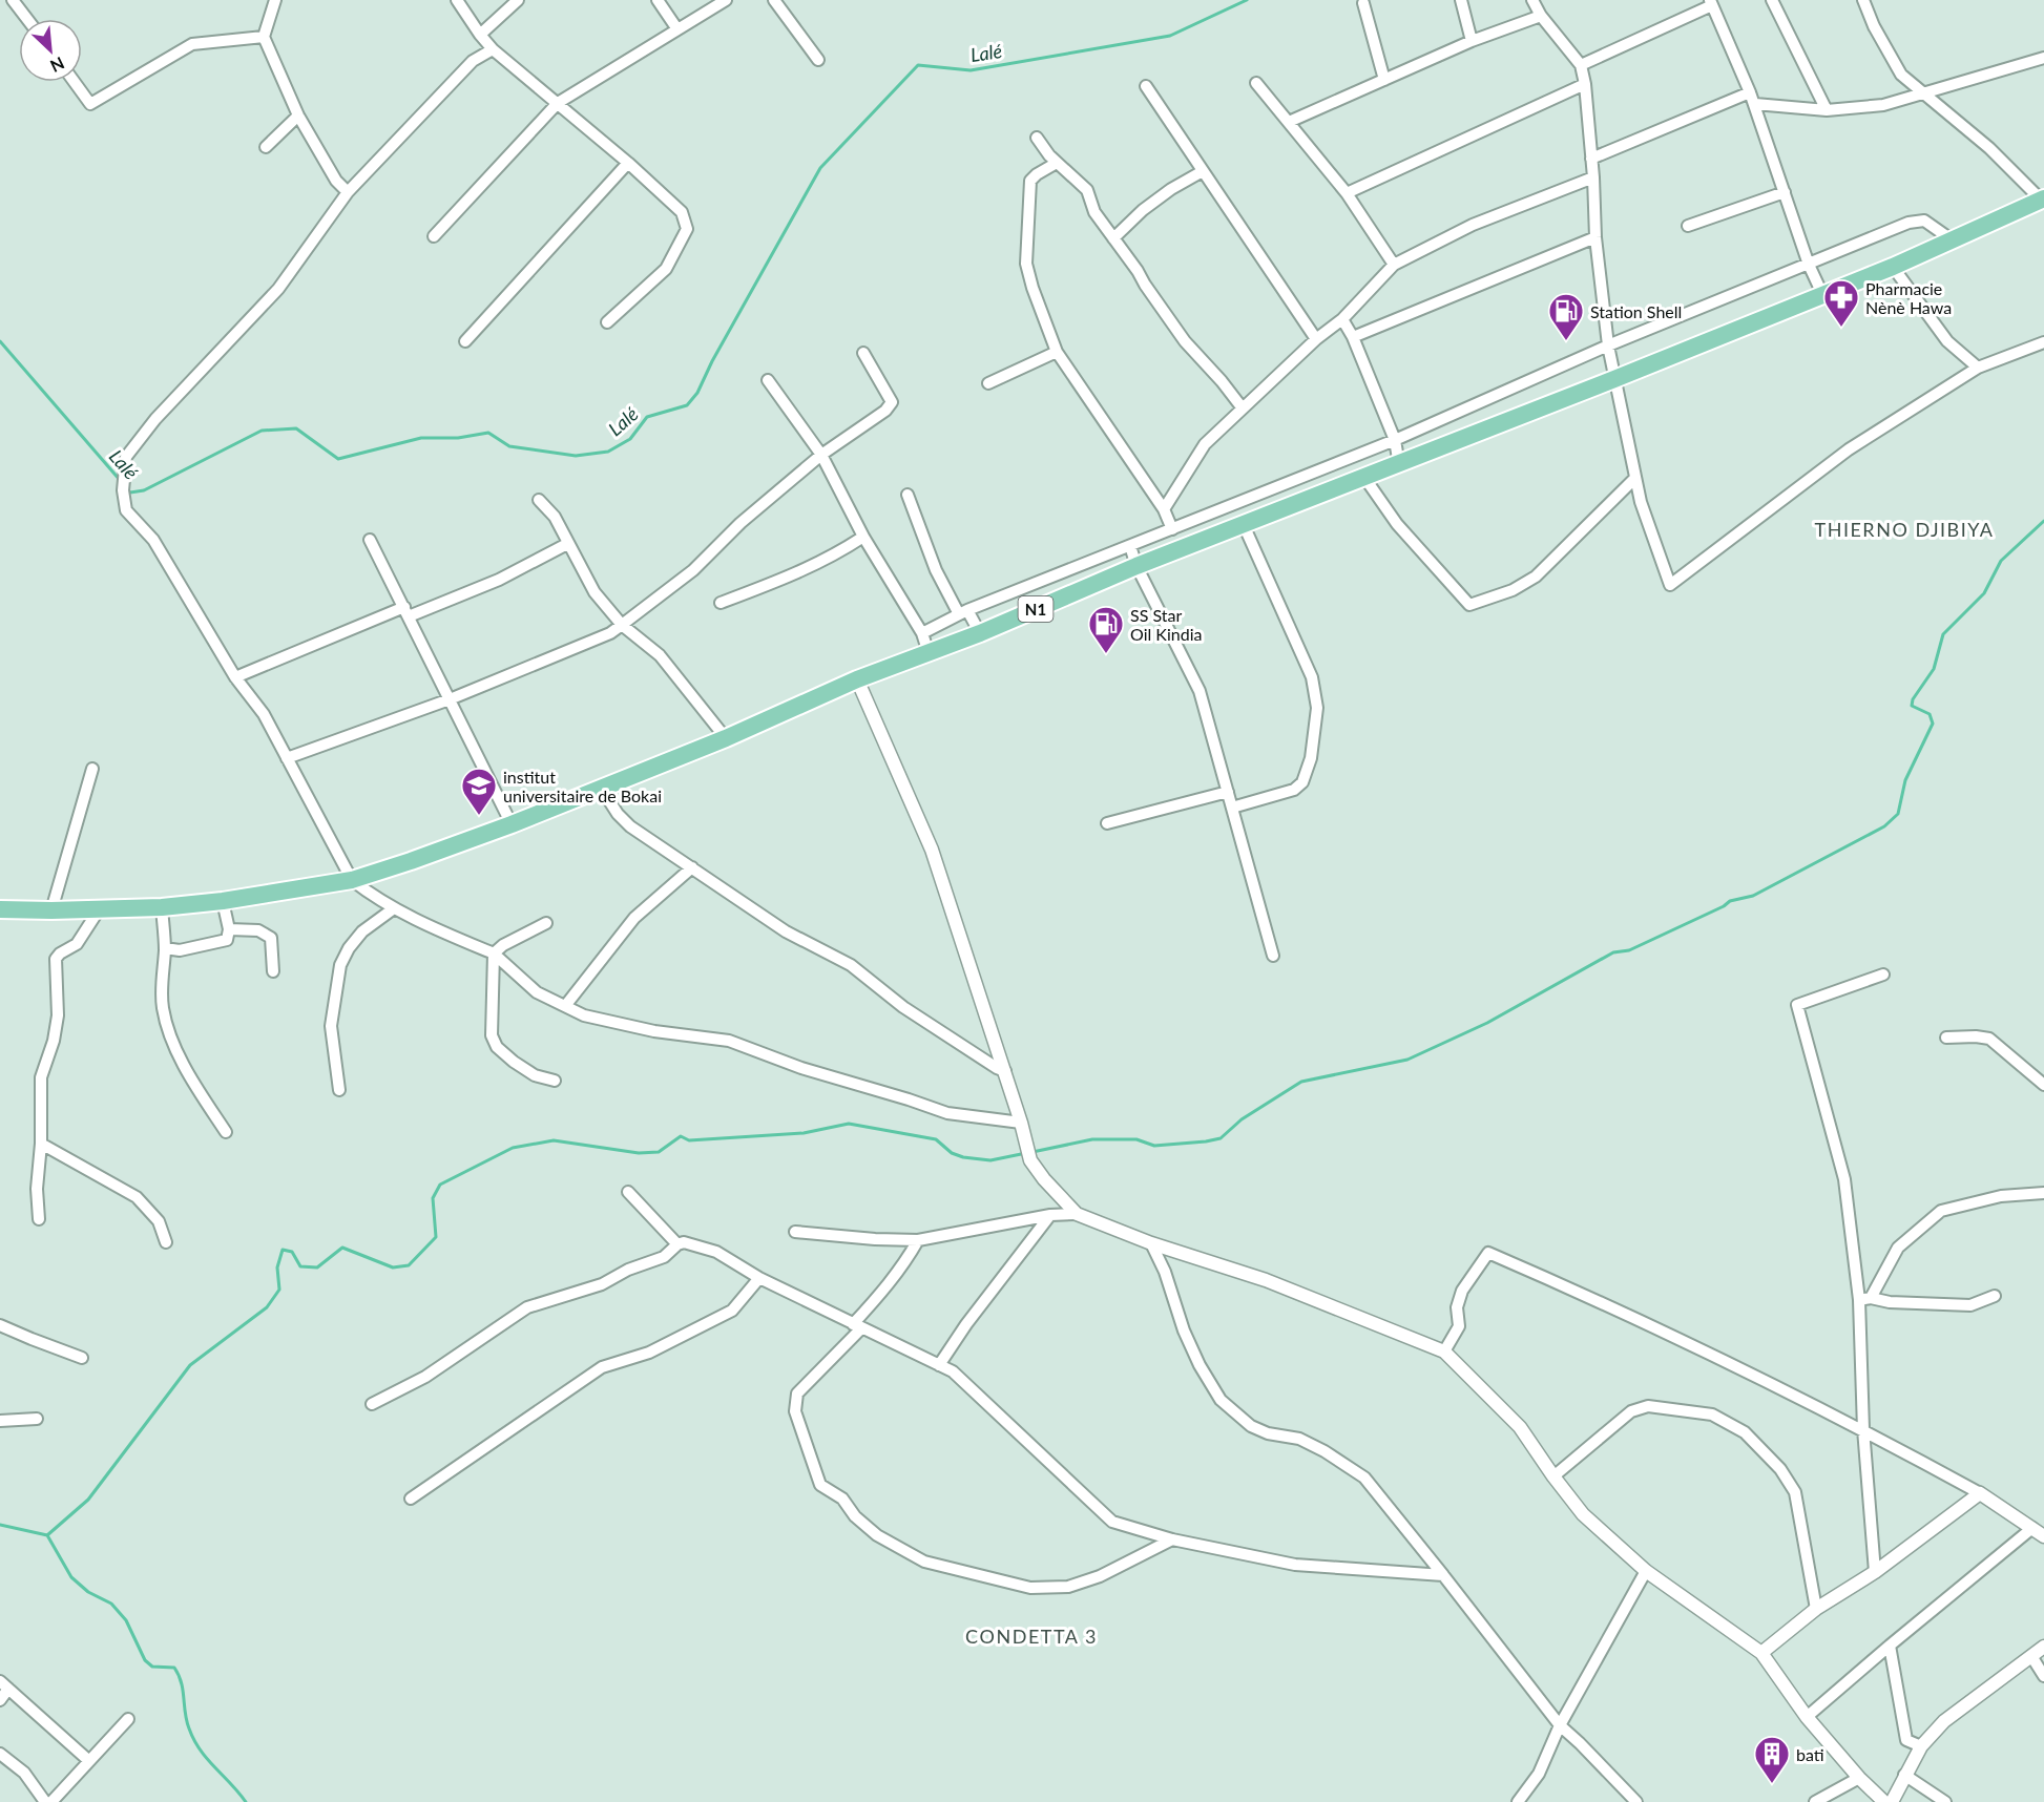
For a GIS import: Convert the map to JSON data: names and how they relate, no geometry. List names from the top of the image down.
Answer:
{
  "streets": {
    "highway": ["N1"]
  },
  "districts": ["THIERNO DJIBIYA", "СONDETTA 3"],
  "water": ["Lalé"],
  "places": {
    "pharmacy": ["Pharmacie Nènè Hawa"],
    "fuel station": ["Station Shell", "SS Star Oil Kindia"],
    "school or university": ["institut universitaire de Bokai"],
    "building": ["bati"]
  },
  "north": "bottom right"
}
